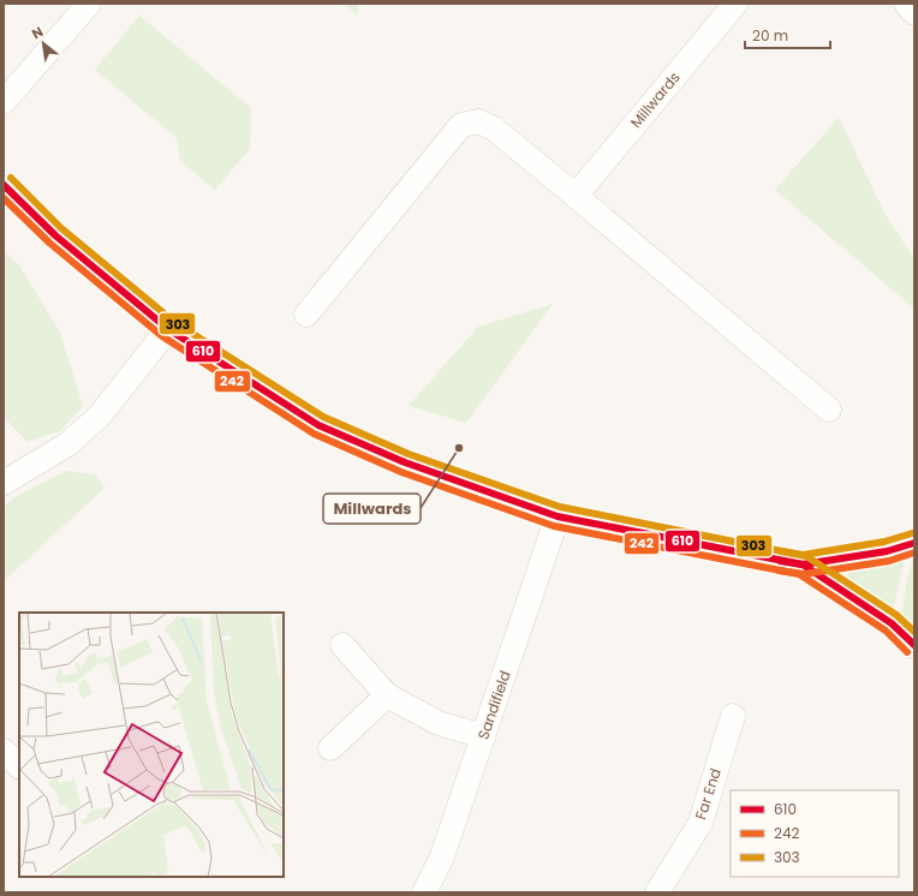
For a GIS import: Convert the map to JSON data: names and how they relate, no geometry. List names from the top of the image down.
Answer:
{
  "streets": {
    "street": ["Millwards", "Sandifield", "Far End"]
  },
  "places": ["Millwards"],
  "lines": ["transit line 303", "transit line 610", "transit line 242"],
  "legend": ["610", "242", "303"],
  "scale_bar": "20 m",
  "north": "top left"
}
